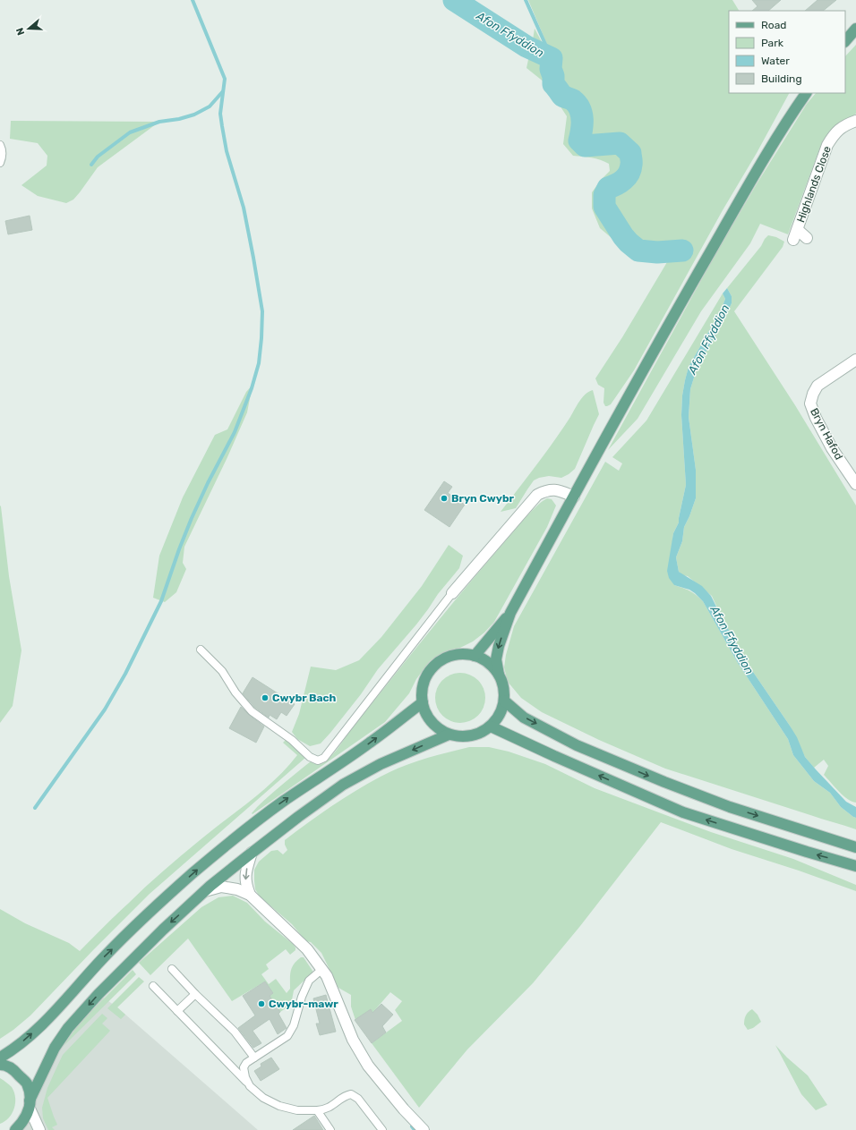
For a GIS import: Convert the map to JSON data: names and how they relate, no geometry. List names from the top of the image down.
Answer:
{
  "streets": {
    "street": ["Highlands Close", "Bryn Hafod"]
  },
  "water": ["Afon Ffyddion"],
  "places": ["Bryn Cwybr", "Cwybr Bach", "Cwybr-mawr"],
  "legend": [
    "Road",
    "Park",
    "Water",
    "Building"
  ],
  "north": "left"
}
